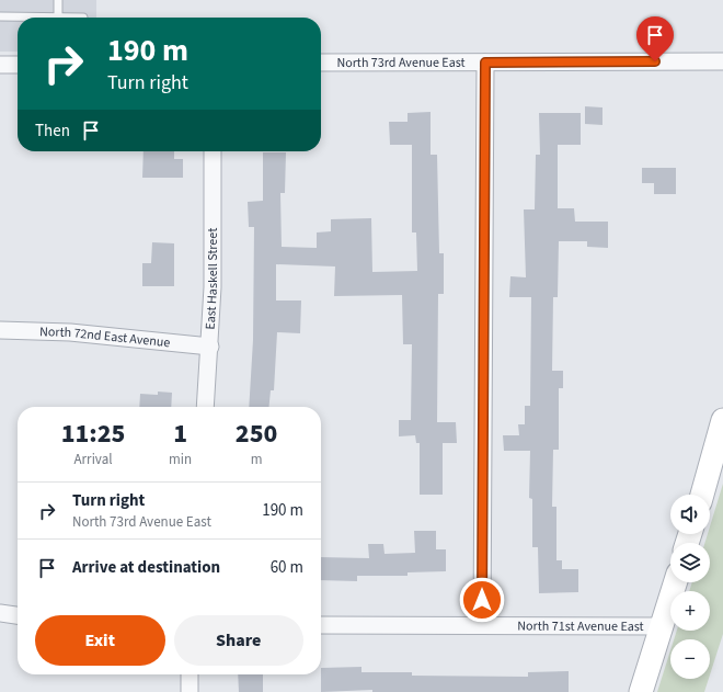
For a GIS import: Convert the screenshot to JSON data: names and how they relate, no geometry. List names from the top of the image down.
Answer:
{
  "streets": {
    "street": [
      "North 73rd Avenue East",
      "East Haskell Street",
      "North 72nd East Avenue",
      "North 71st Avenue East"
    ]
  },
  "crossings": [
    ["East Haskell Street", "North 72nd East Avenue"]
  ],
  "page": {
    "turn": ["190 m", "Turn right"],
    "then": "Then",
    "eta": [
      "11:25",
      "Arrival",
      "1",
      "min",
      "250",
      "m"
    ],
    "list": [
      {
        "name": "Turn right",
        "note": "North 73rd Avenue East",
        "value": "190 m"
      },
      {
        "name": "Arrive at destination",
        "value": "60 m"
      }
    ],
    "map_buttons": ["+", "−"],
    "buttons": ["Exit", "Share"]
  }
}
